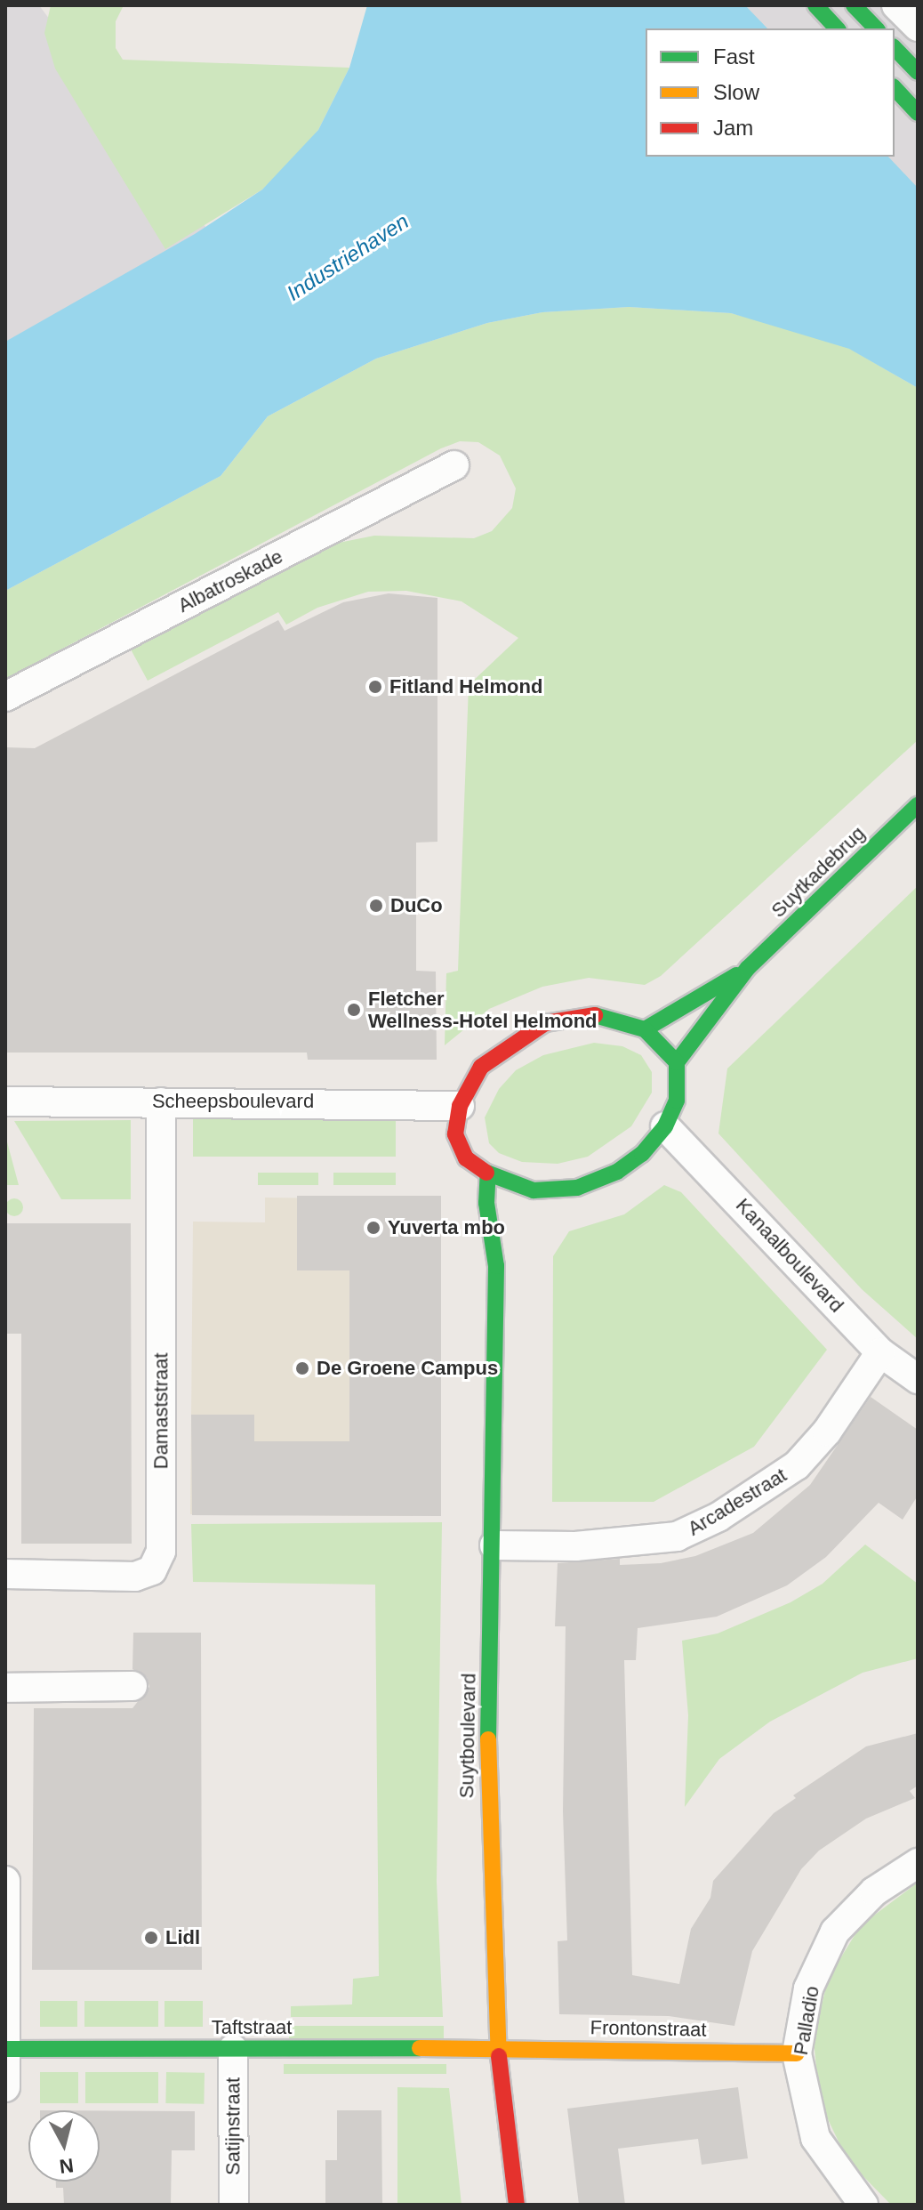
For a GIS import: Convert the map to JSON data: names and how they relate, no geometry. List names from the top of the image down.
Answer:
{
  "streets": {
    "street": [
      "Albatroskade",
      "Suytkadebrug",
      "Scheepsboulevard",
      "Kanaalboulevard",
      "Damaststraat",
      "Arcadestraat",
      "Suytboulevard",
      "Palladio",
      "Taftstraat",
      "Frontonstraat",
      "Satijnstraat"
    ]
  },
  "crossings": [
    ["Suytkadebrug", "Scheepsboulevard"],
    ["Suytkadebrug", "Kanaalboulevard"],
    ["Suytkadebrug", "Suytboulevard"],
    ["Scheepsboulevard", "Kanaalboulevard"],
    ["Scheepsboulevard", "Damaststraat"],
    ["Scheepsboulevard", "Suytboulevard"],
    ["Kanaalboulevard", "Arcadestraat"],
    ["Kanaalboulevard", "Suytboulevard"],
    ["Arcadestraat", "Suytboulevard"],
    ["Suytboulevard", "Taftstraat"],
    ["Suytboulevard", "Frontonstraat"],
    ["Palladio", "Frontonstraat"],
    ["Taftstraat", "Frontonstraat"],
    ["Taftstraat", "Satijnstraat"]
  ],
  "water": ["Industriehaven"],
  "places": [
    "Fitland Helmond",
    "DuCo",
    "Fletcher Wellness-Hotel Helmond",
    "Yuverta mbo",
    "De Groene Campus",
    "Lidl"
  ],
  "legend": ["Fast", "Slow", "Jam"],
  "north": "bottom"
}
